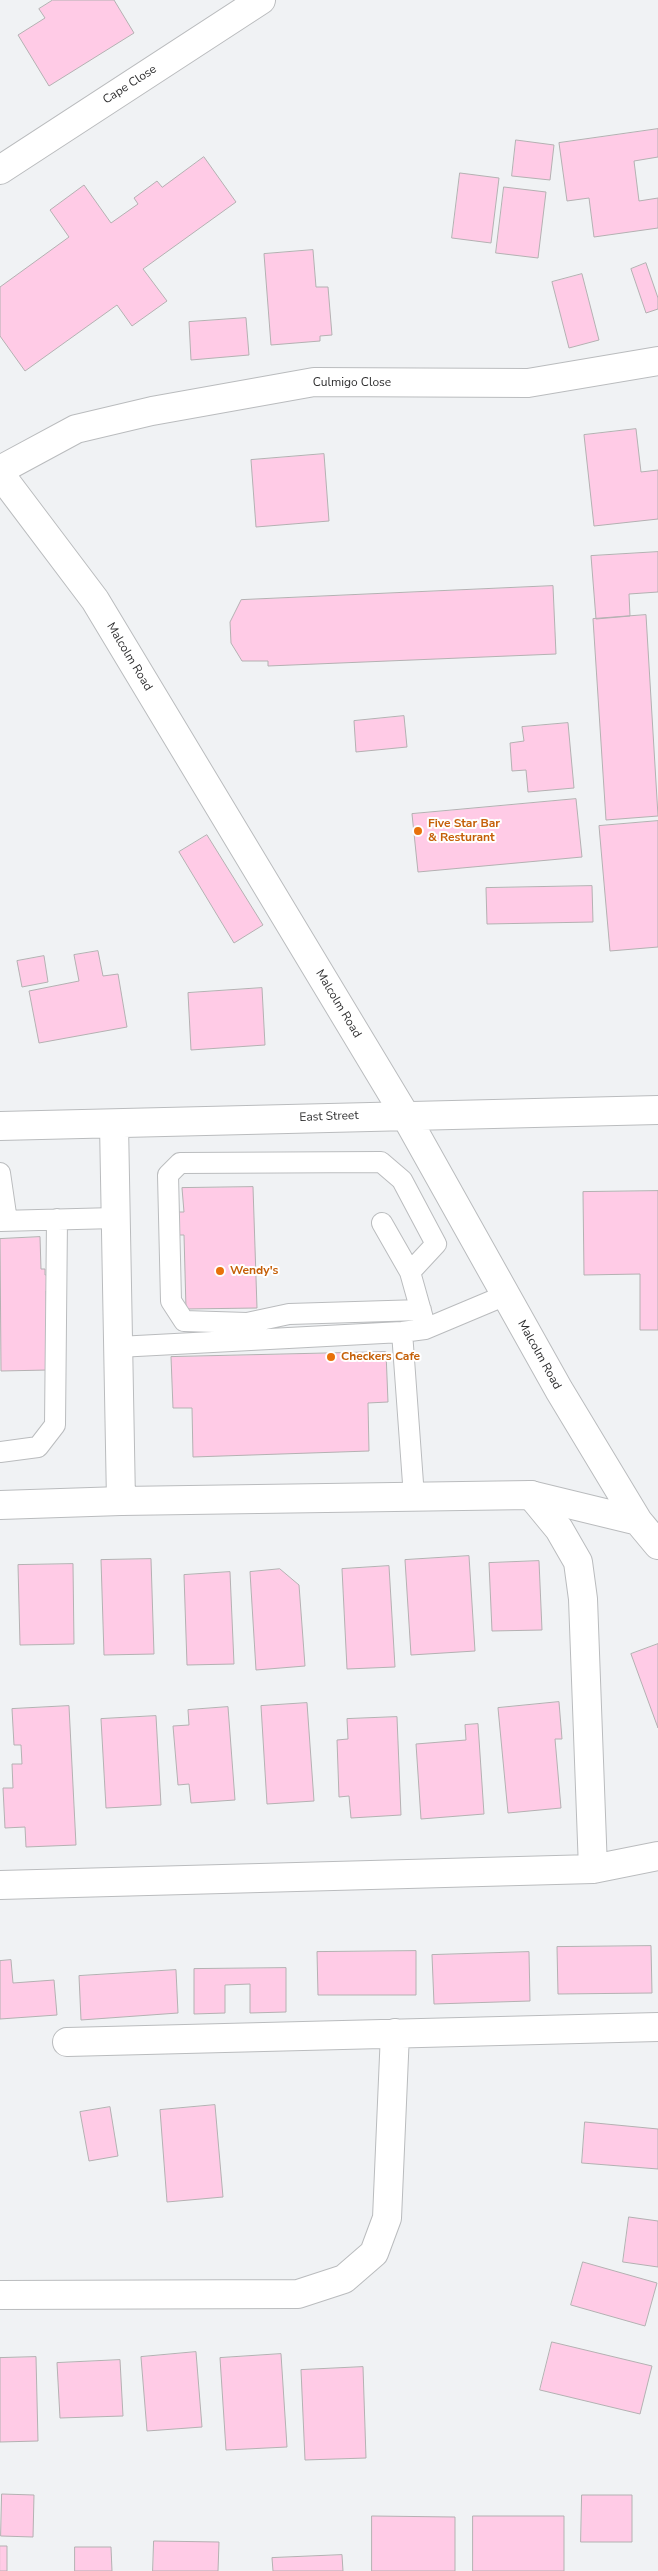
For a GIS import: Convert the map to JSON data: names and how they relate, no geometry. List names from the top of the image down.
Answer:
{
  "streets": {
    "street": [
      "Cape Close",
      "Culmigo Close",
      "Malcolm Road",
      "East Street"
    ]
  },
  "crossings": [
    ["Culmigo Close", "Malcolm Road"],
    ["Malcolm Road", "East Street"]
  ],
  "places": ["Five Star Bar & Resturant", "Wendy's", "Checkers Cafe"]
}
